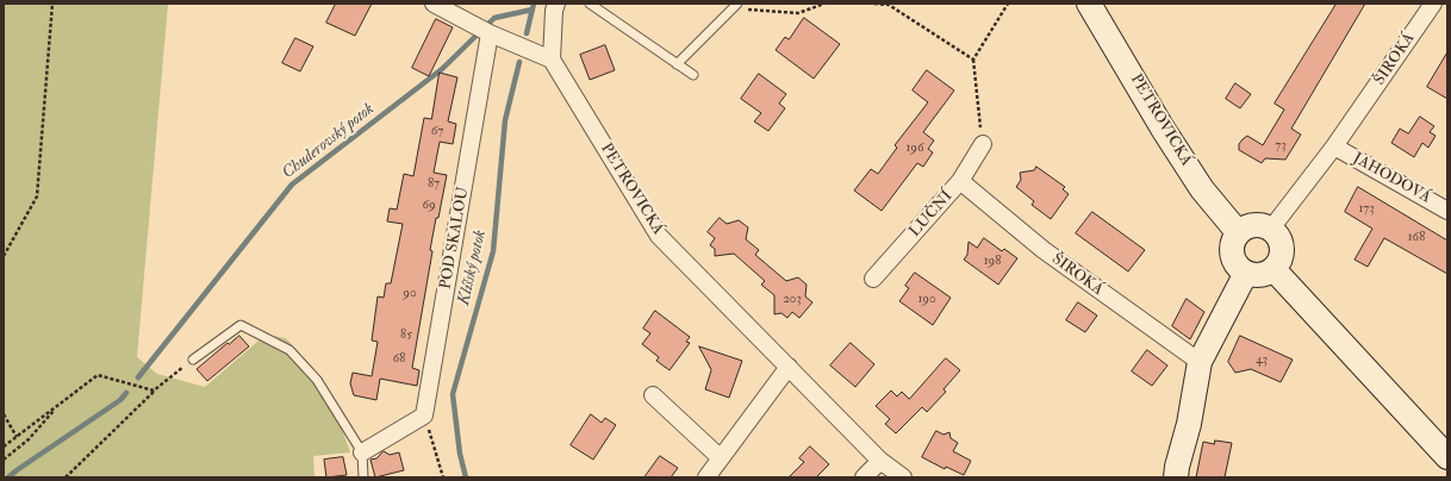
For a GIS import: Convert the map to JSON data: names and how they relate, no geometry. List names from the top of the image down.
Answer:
{
  "streets": {
    "main road": ["PETROVICKÁ"],
    "street": [
      "ŠIROKÁ",
      "JAHODOVÁ",
      "LUČNÍ",
      "POD SKALOU"
    ]
  },
  "crossings": [
    ["ŠIROKÁ", "PETROVICKÁ"],
    ["ŠIROKÁ", "JAHODOVÁ"],
    ["ŠIROKÁ", "LUČNÍ"]
  ],
  "water": ["Chuderovský potok", "Klíšský potok"],
  "house_numbers": [
    "67",
    "73",
    "196",
    "87",
    "69",
    "173",
    "168",
    "198",
    "90",
    "203",
    "190",
    "85",
    "68",
    "43"
  ]
}
